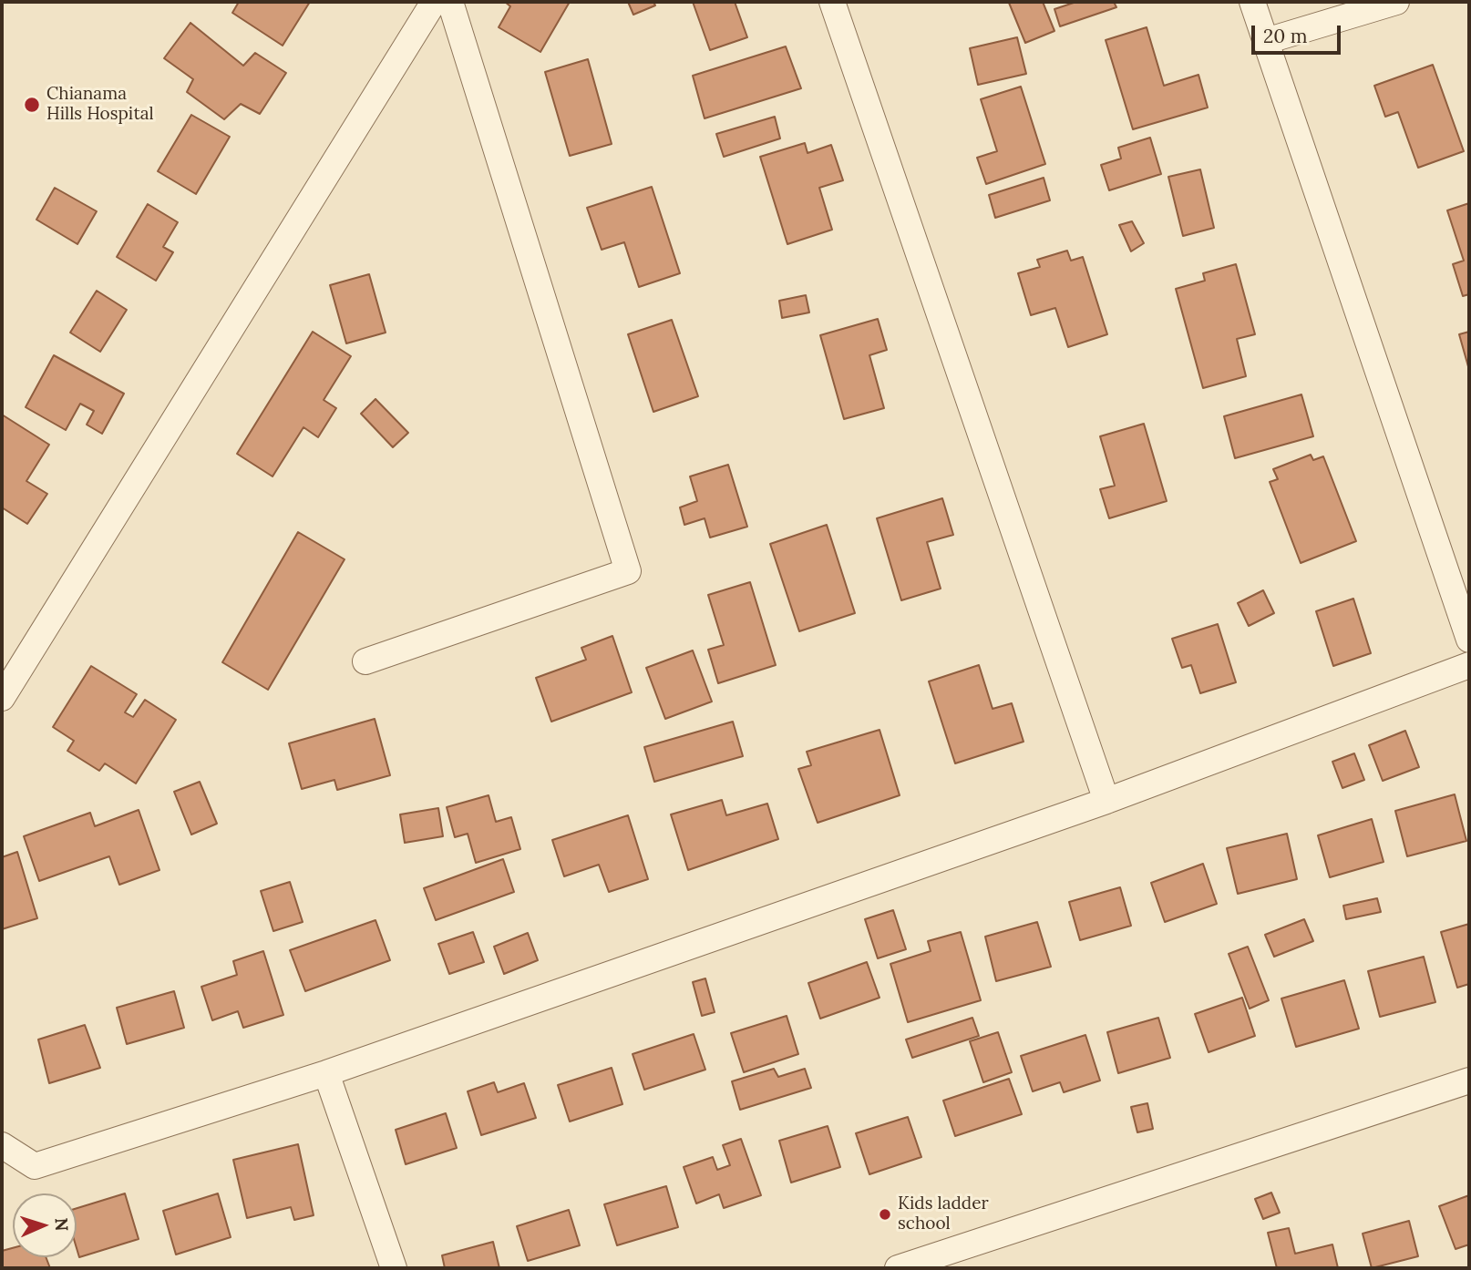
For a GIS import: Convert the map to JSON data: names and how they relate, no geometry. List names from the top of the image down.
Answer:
{
  "places": ["Chianama Hills Hospital", "Kids ladder school"],
  "scale_bar": "20 m",
  "north": "right"
}
